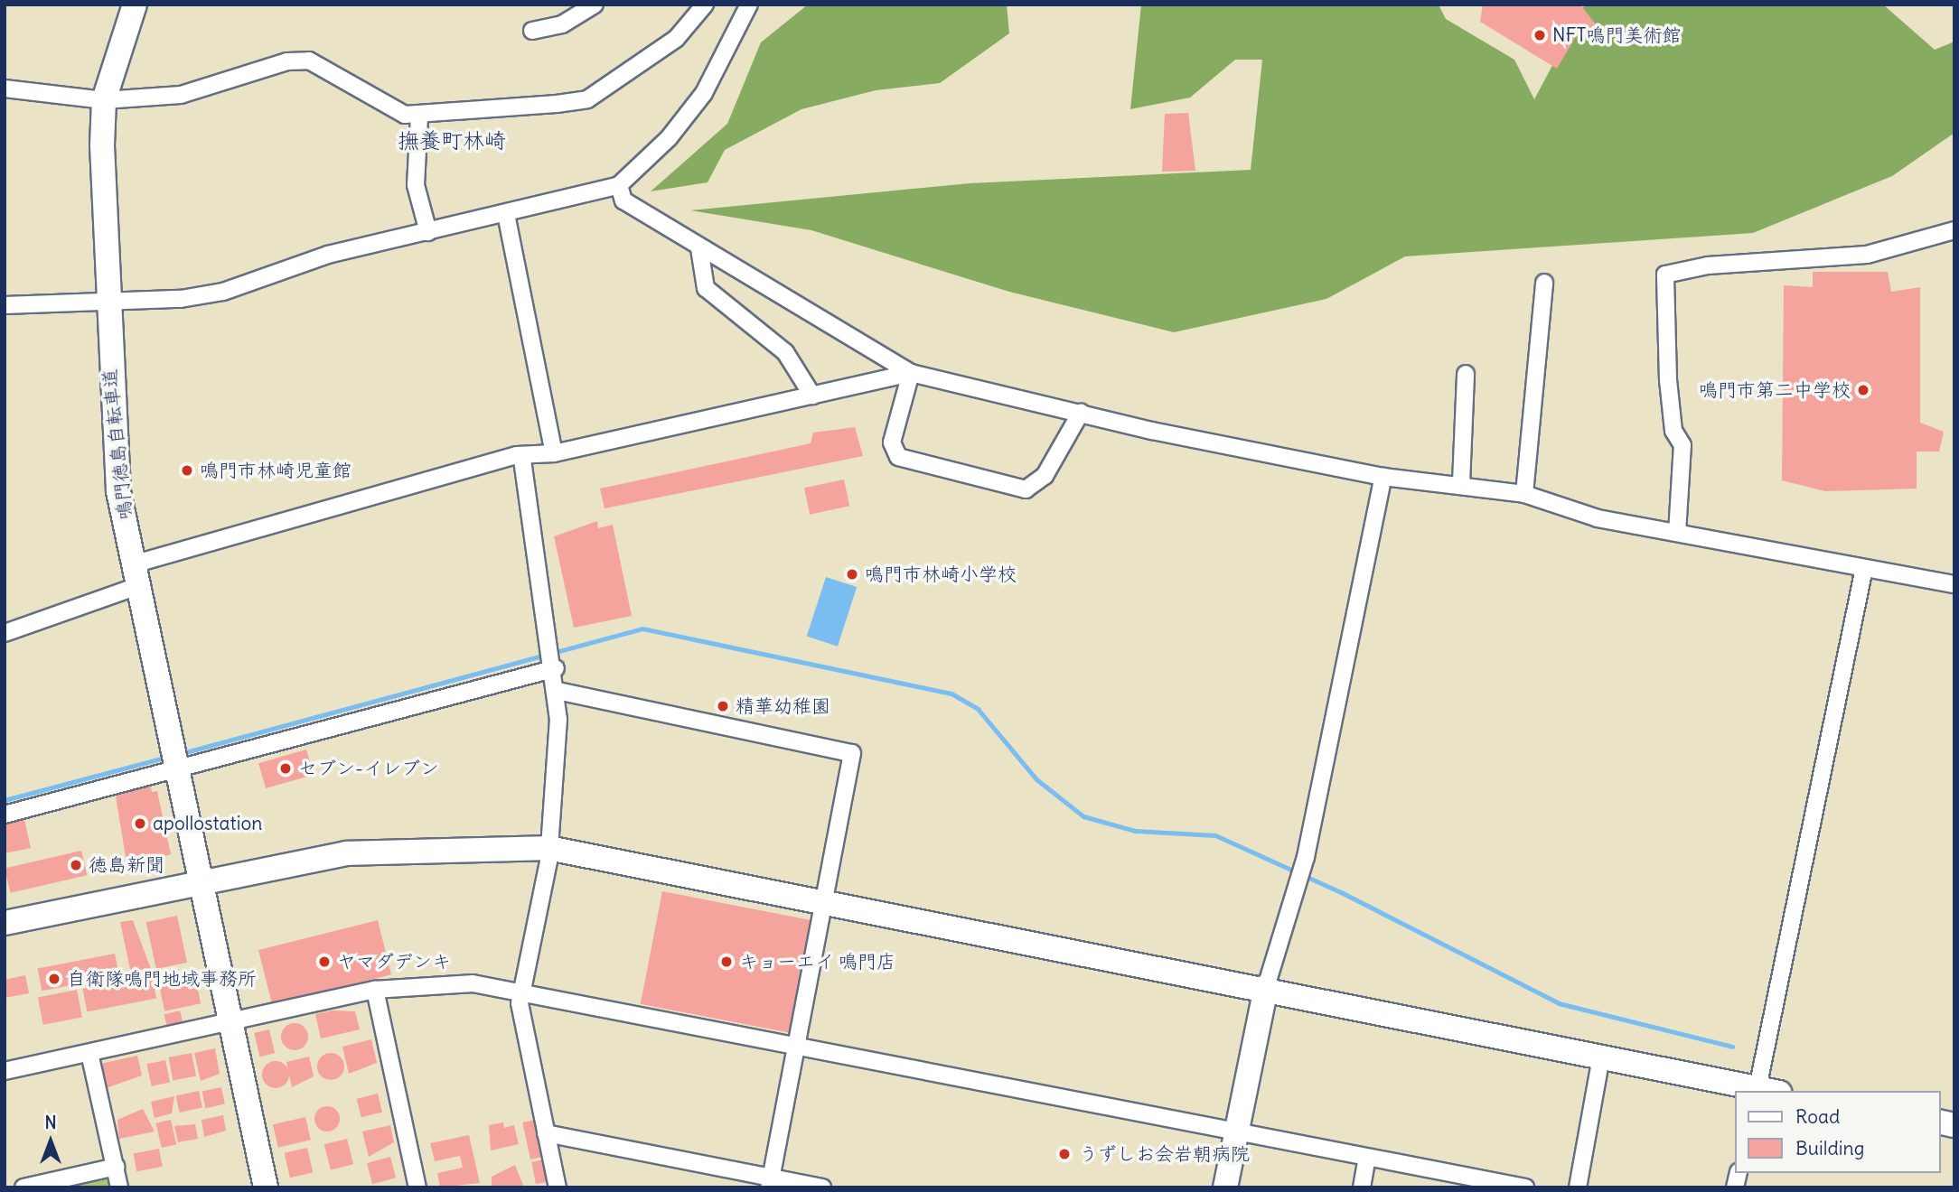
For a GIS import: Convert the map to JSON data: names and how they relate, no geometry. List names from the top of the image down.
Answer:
{
  "streets": {
    "street": ["鳴門徳島自転車道"]
  },
  "districts": ["撫養町林崎"],
  "places": [
    "NFT鳴門美術館",
    "鳴門市第二中学校",
    "鳴門市林崎児童館",
    "鳴門市林崎小学校",
    "精華幼稚園",
    "セブン-イレブン",
    "apollostation",
    "徳島新聞",
    "ヤマダデンキ",
    "キョーエイ 鳴門店",
    "自衛隊鳴門地域事務所",
    "うずしお会岩朝病院"
  ],
  "legend": ["Road", "Building"],
  "north": "top"
}
